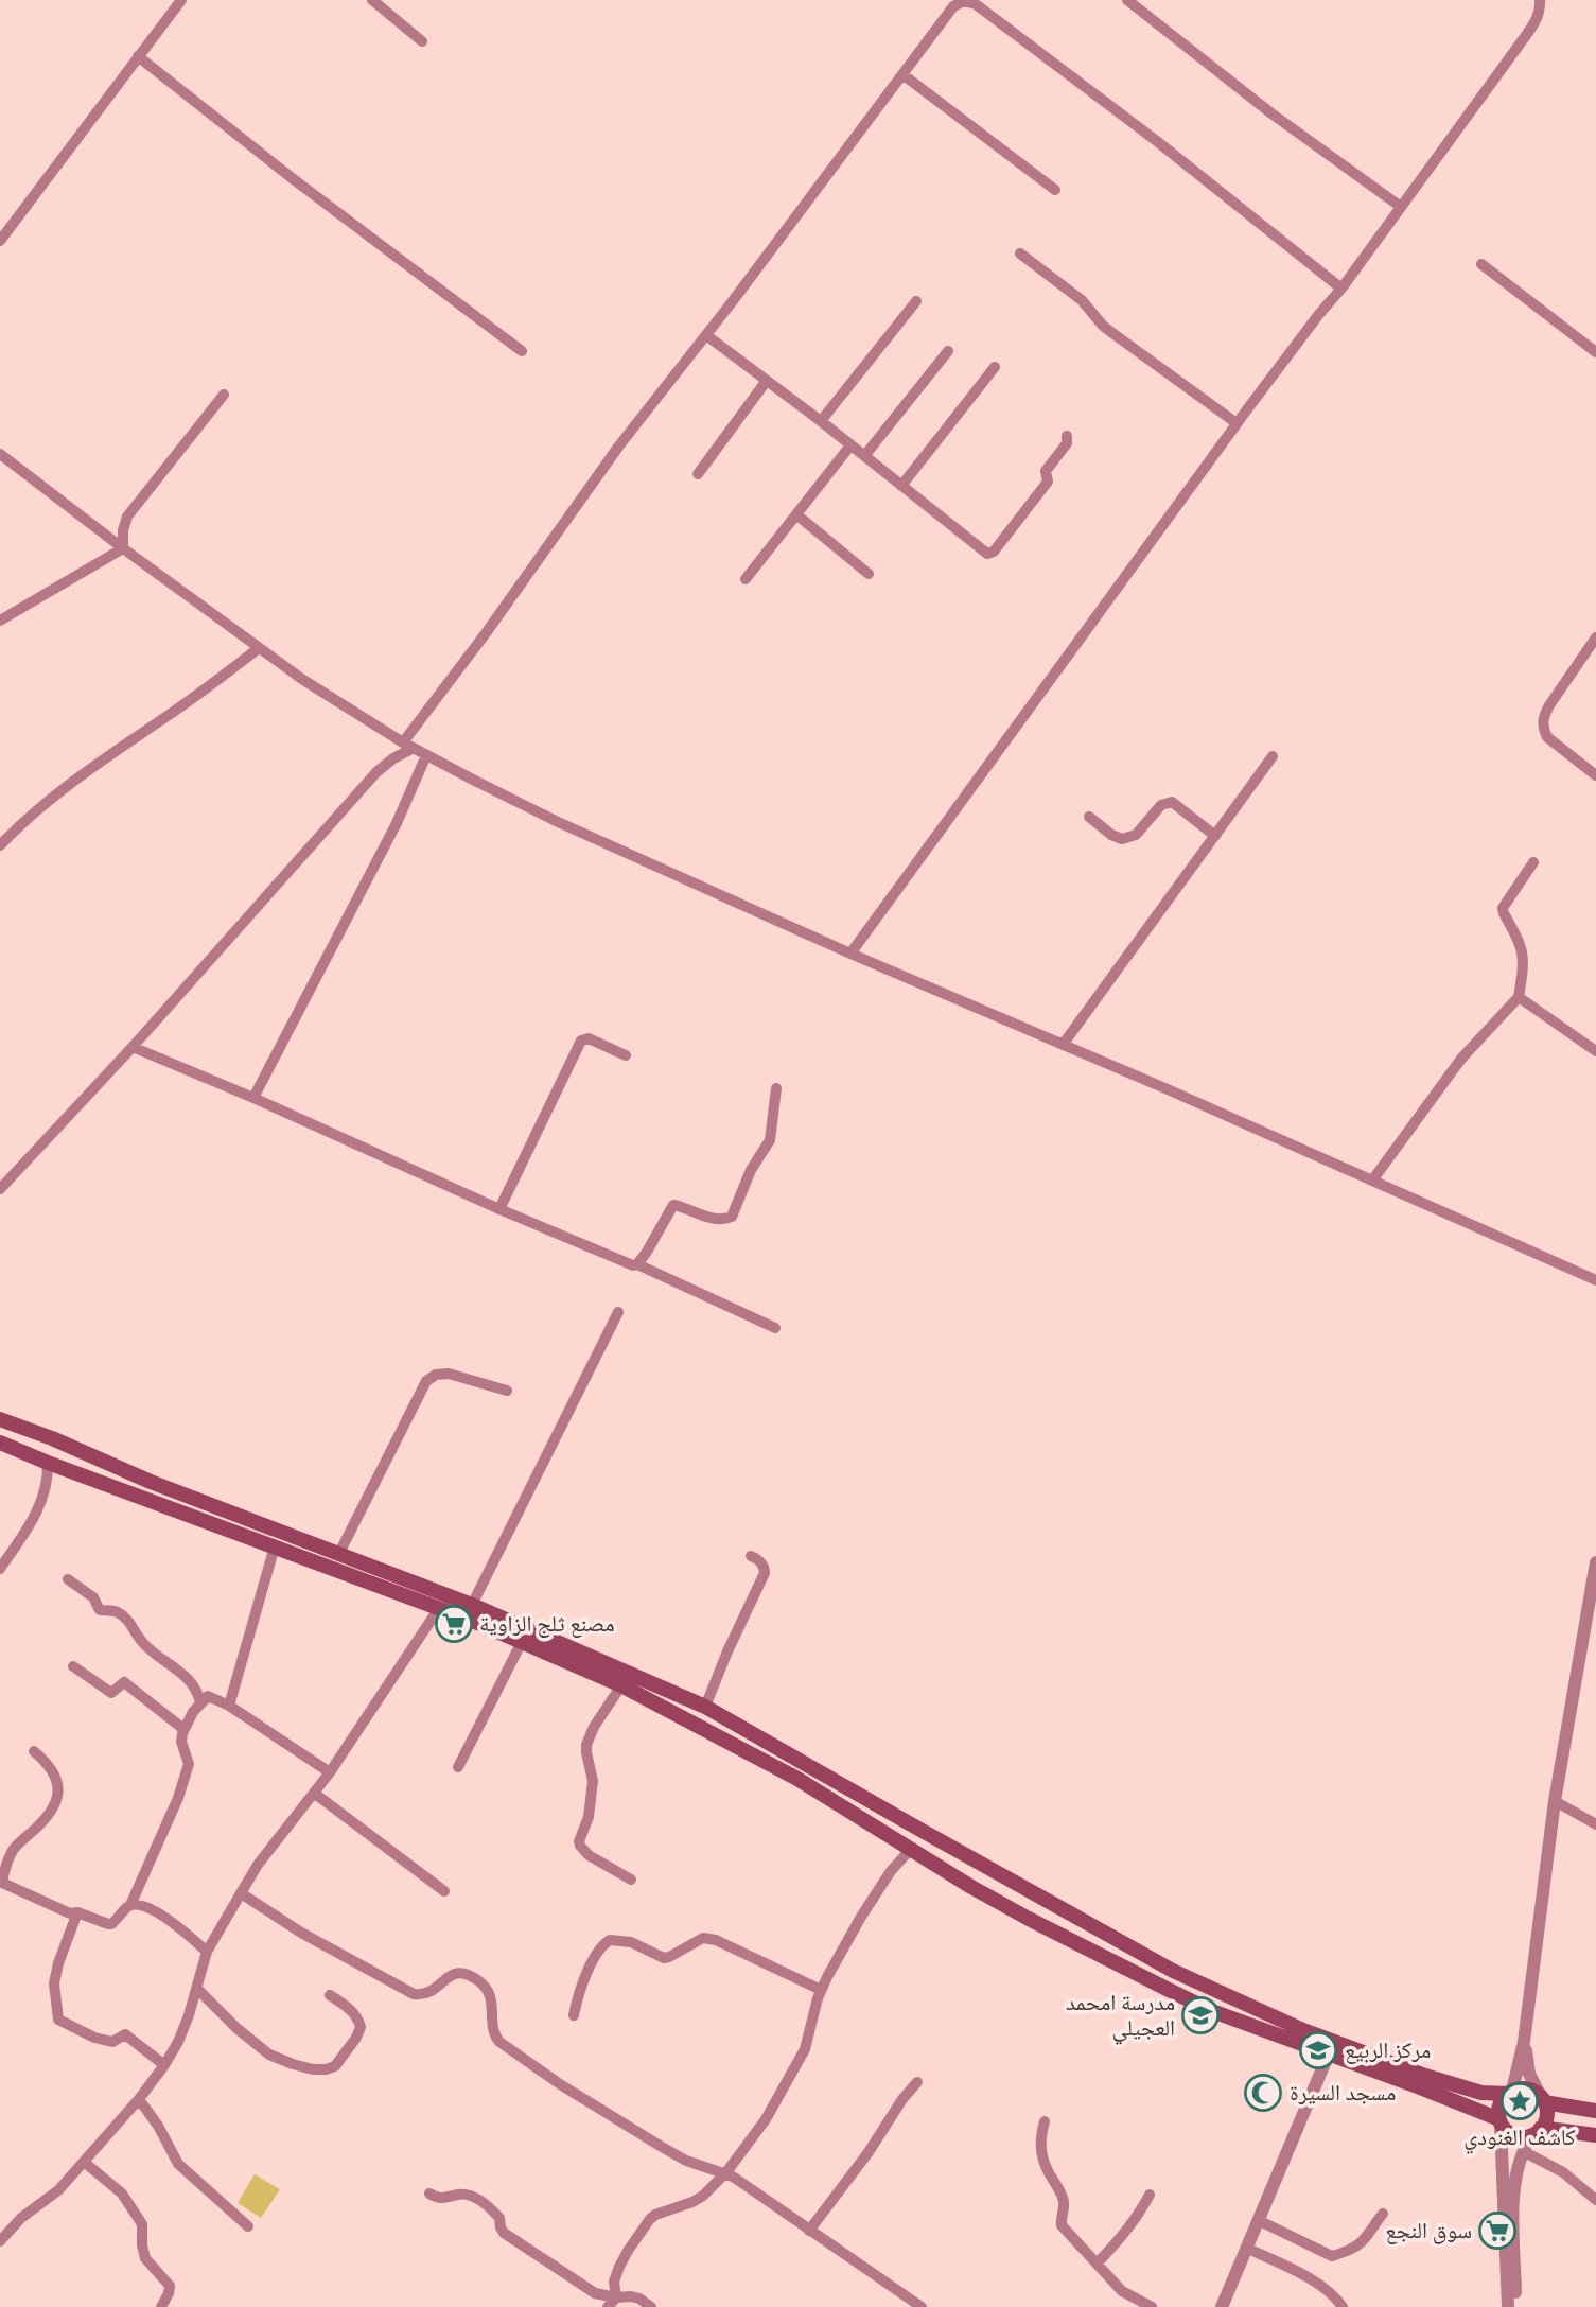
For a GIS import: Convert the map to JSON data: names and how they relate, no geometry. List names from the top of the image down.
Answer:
{
  "places": {
    "supermarket": ["مصنع ثلج الزاوية", "سوق النجع"],
    "school or university": ["مدرسة امحمد العجيلي", "مركز الربيع"],
    "mosque": ["مسجد السيرة"],
    "place": ["كاشف الغنودي"]
  }
}
